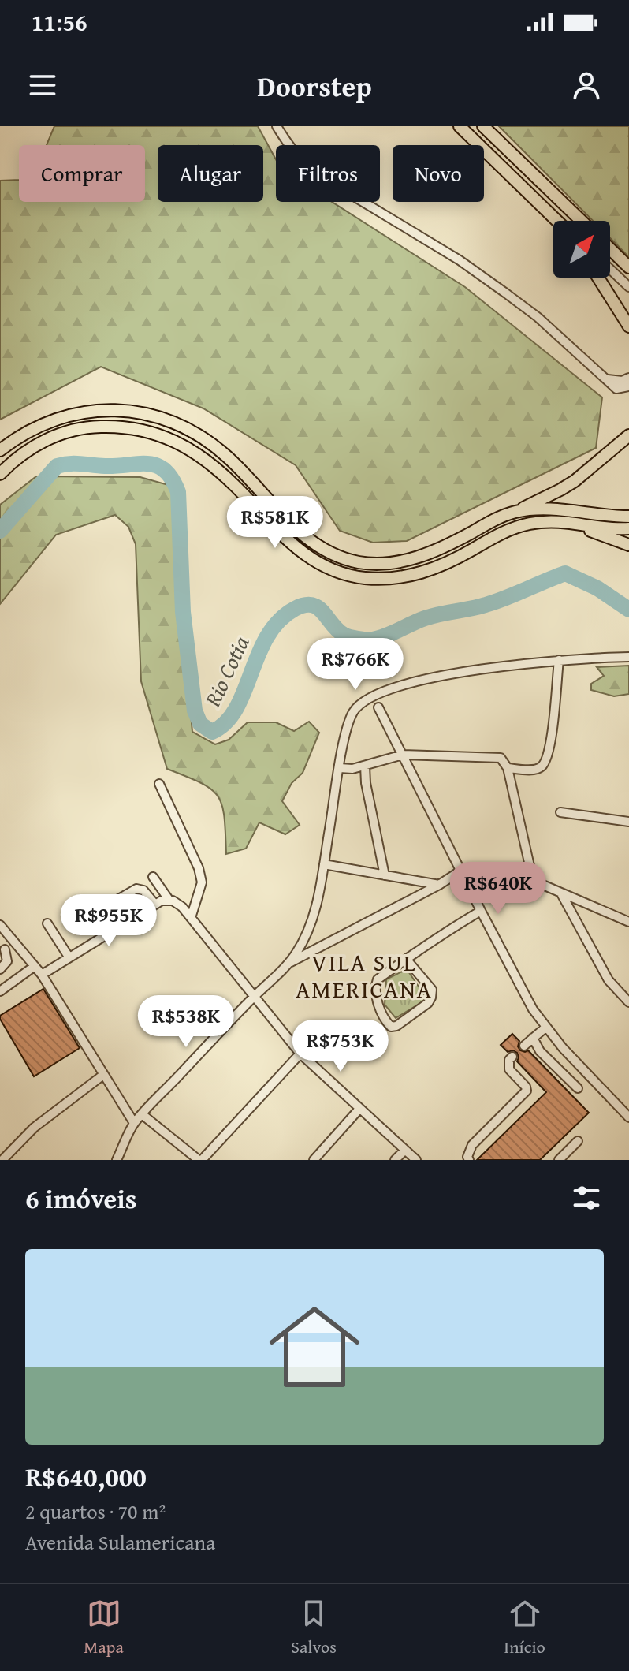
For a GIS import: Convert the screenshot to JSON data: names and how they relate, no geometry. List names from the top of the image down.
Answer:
{
  "districts": ["VILA SUL AMERICANA"],
  "water": ["Rio Cotia"],
  "north": "top right",
  "page": {
    "status": "11:56",
    "header": "Doorstep",
    "chip": [
      "Comprar",
      "Alugar",
      "Filtros",
      "Novo"
    ],
    "price": [
      "R$581K",
      "R$766K",
      "R$640K",
      "R$955K",
      "R$538K",
      "R$753K"
    ],
    "heading": "6 imóveis",
    "list": [
      {
        "name": "R$640,000",
        "note": "2 quartos · 70 m² · Avenida Sulamericana"
      }
    ],
    "tabs": ["Mapa", "Salvos", "Início"]
  }
}
